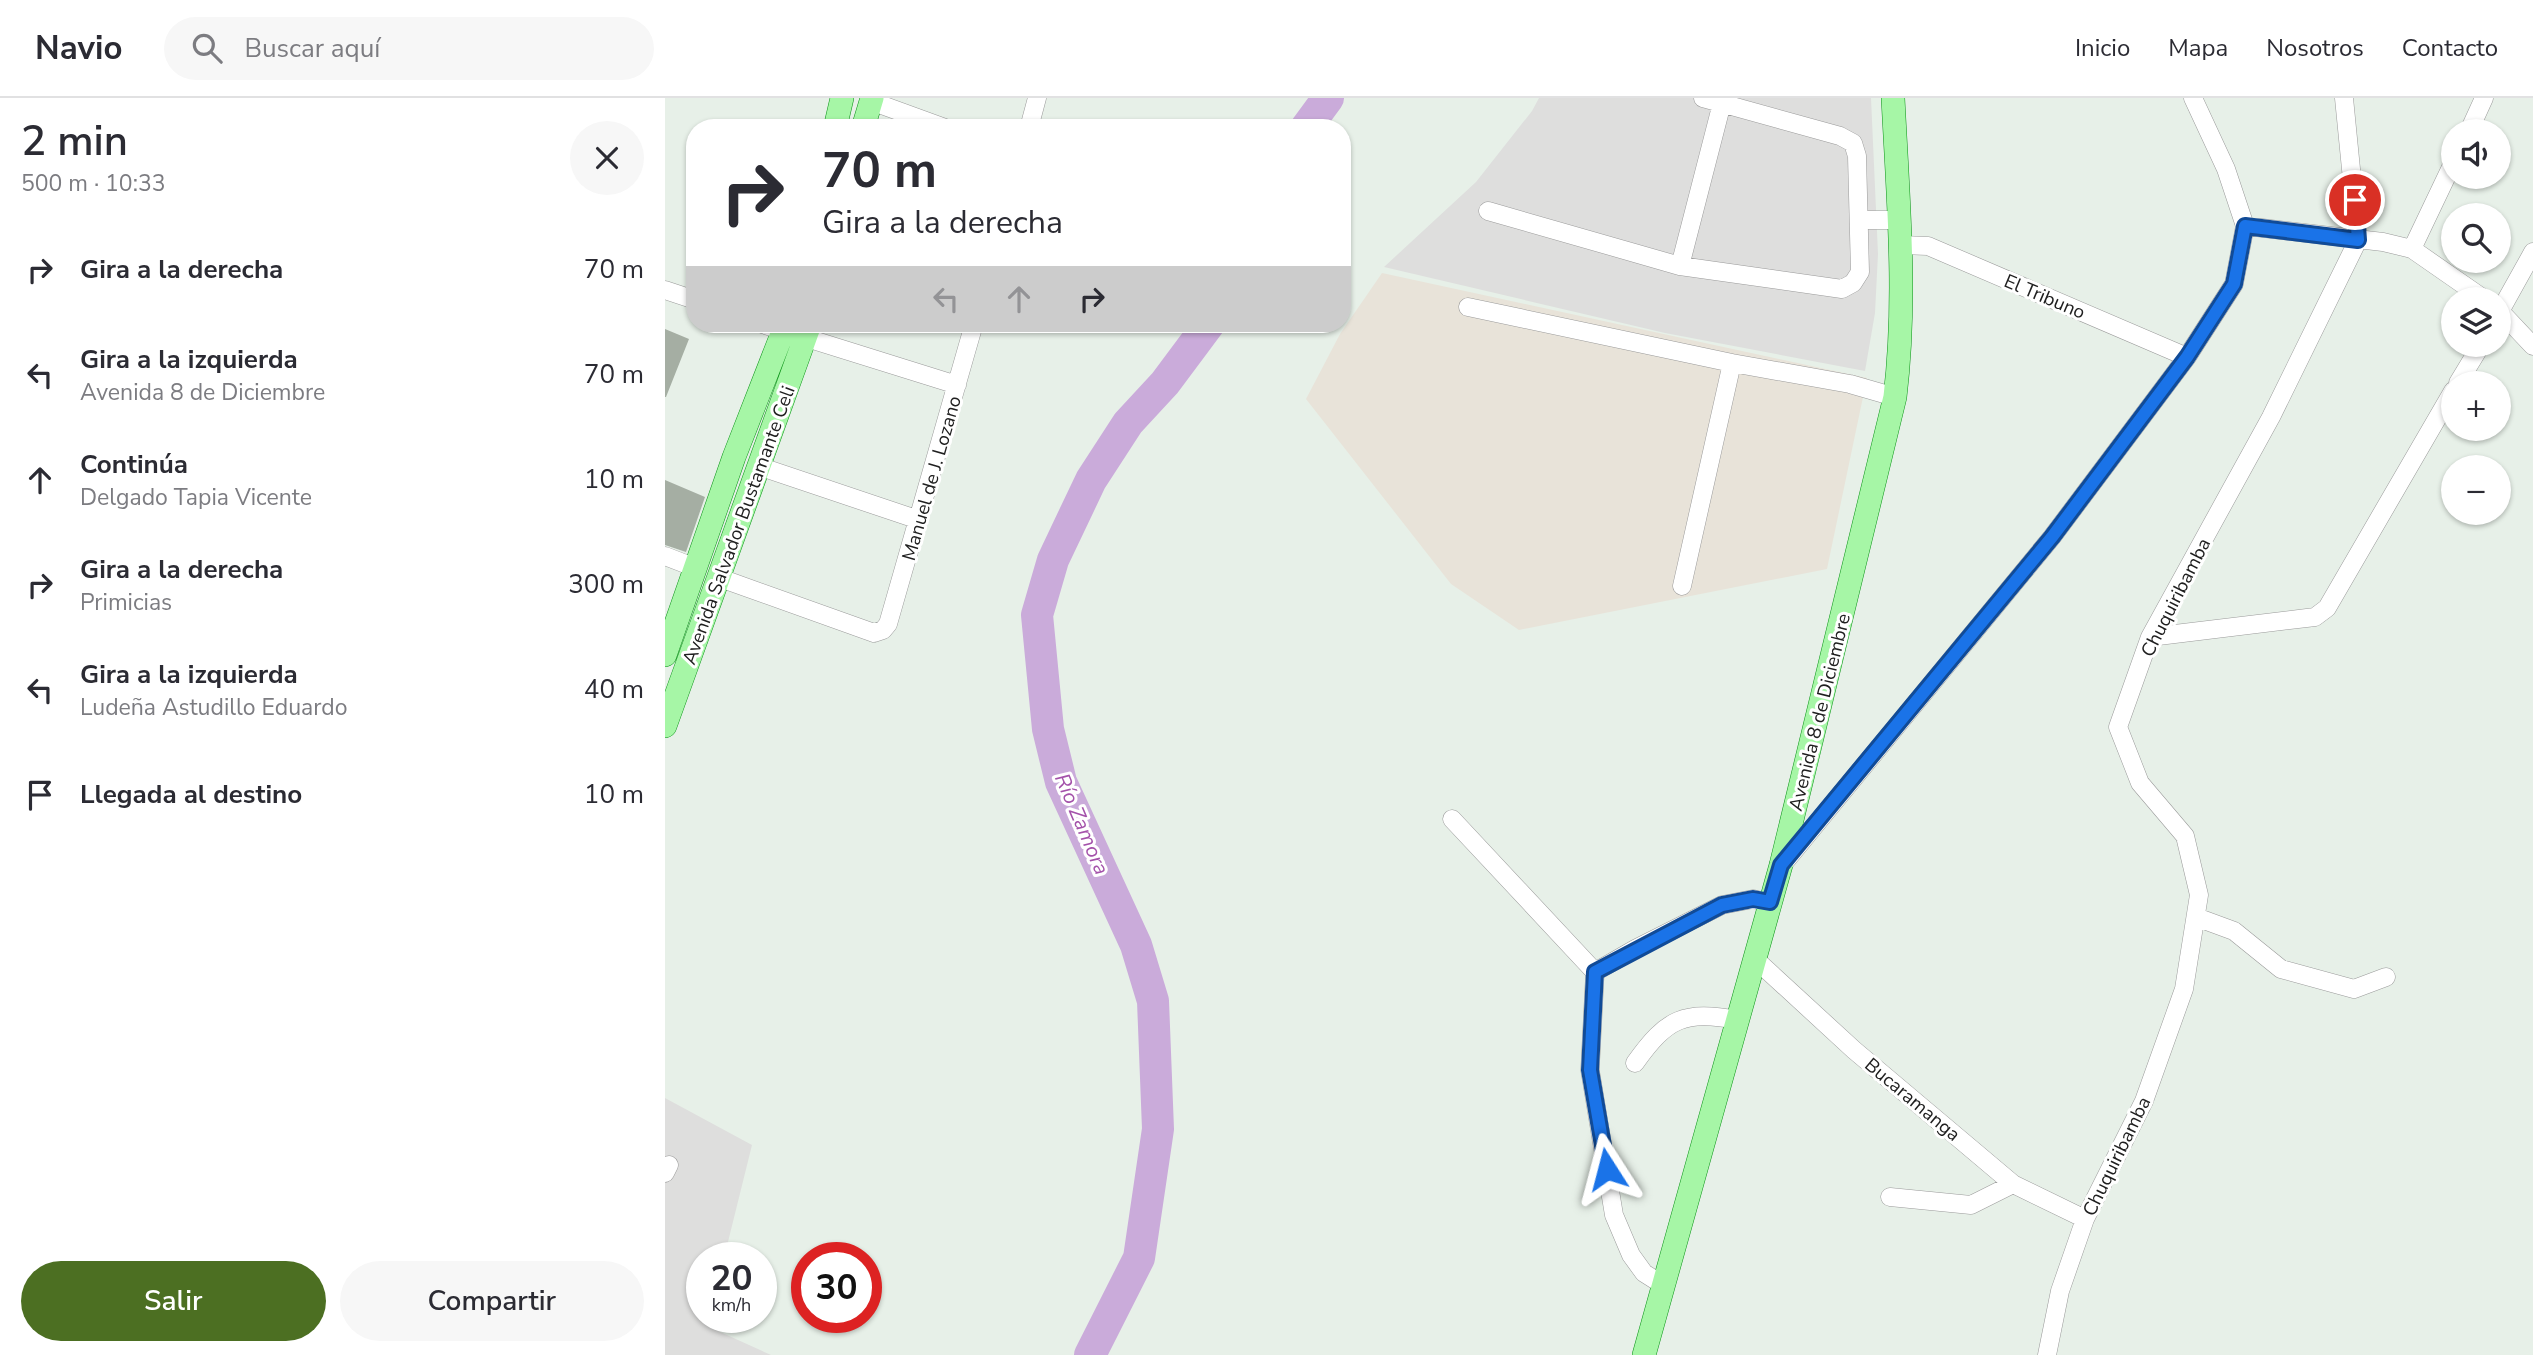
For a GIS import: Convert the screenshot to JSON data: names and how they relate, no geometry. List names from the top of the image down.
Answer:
{
  "streets": {
    "main road": ["Avenida Salvador Bustamante Celi", "Avenida 8 de Diciembre"],
    "street": [
      "El Tribuno",
      "Manuel de J. Lozano",
      "Chuquiribamba",
      "Bucaramanga"
    ]
  },
  "crossings": [
    ["El Tribuno", "Avenida 8 de Diciembre"],
    ["Manuel de J. Lozano", "Avenida Salvador Bustamante Celi"],
    ["Chuquiribamba", "Bucaramanga"],
    ["Avenida 8 de Diciembre", "Bucaramanga"]
  ],
  "water": ["Río Zamora"],
  "page": {
    "header": "Navio",
    "search": "Buscar aquí",
    "nav": [
      "Inicio",
      "Mapa",
      "Nosotros",
      "Contacto"
    ],
    "heading": ["2 min", "500 m · 10:33"],
    "map_buttons": ["+", "−"],
    "turn": ["70 m", "Gira a la derecha"],
    "list": [
      {
        "name": "Gira a la derecha",
        "value": "70 m"
      },
      {
        "name": "Gira a la izquierda",
        "note": "Avenida 8 de Diciembre",
        "value": "70 m"
      },
      {
        "name": "Continúa",
        "note": "Delgado Tapia Vicente",
        "value": "10 m"
      },
      {
        "name": "Gira a la derecha",
        "note": "Primicias",
        "value": "300 m"
      },
      {
        "name": "Gira a la izquierda",
        "note": "Ludeña Astudillo Eduardo",
        "value": "40 m"
      },
      {
        "name": "Llegada al destino",
        "value": "10 m"
      }
    ],
    "speed": "20 km/h",
    "limit": "30",
    "buttons": ["Salir", "Compartir"]
  }
}
